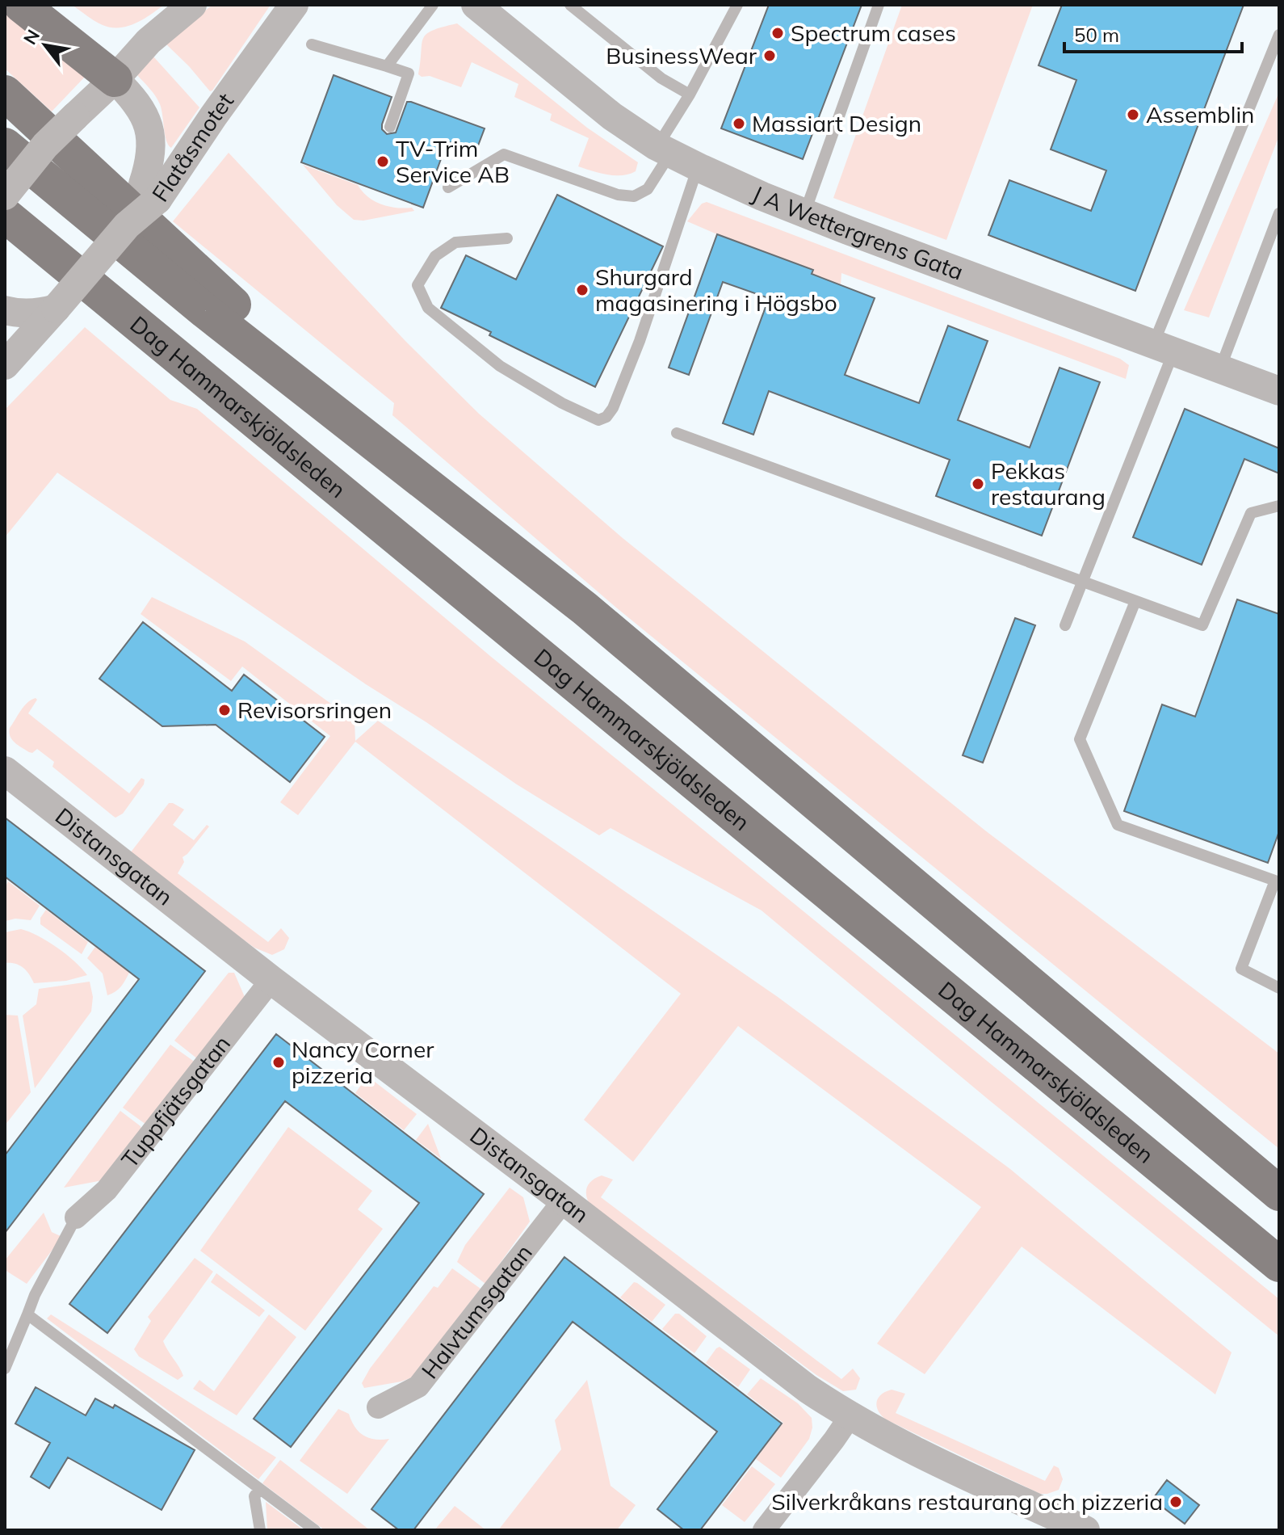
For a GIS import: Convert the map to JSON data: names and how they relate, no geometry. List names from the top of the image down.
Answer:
{
  "streets": {
    "main road": ["Dag Hammarskjöldsleden"],
    "street": [
      "Flatåsmotet",
      "J A Wettergrens Gata",
      "Distansgatan",
      "Tuppfjätsgatan",
      "Halvtumsgatan"
    ]
  },
  "crossings": [
    ["Distansgatan", "Tuppfjätsgatan"],
    ["Distansgatan", "Halvtumsgatan"]
  ],
  "places": [
    "Spectrum cases",
    "BusinessWear",
    "Assemblin",
    "Massiart Design",
    "TV-Trim Service AB",
    "Shurgard magasinering i Högsbo",
    "Pekkas restaurang",
    "Revisorsringen",
    "Nancy Corner pizzeria",
    "Silverkråkans restaurang och pizzeria"
  ],
  "scale_bar": "50 m",
  "north": "top left"
}
